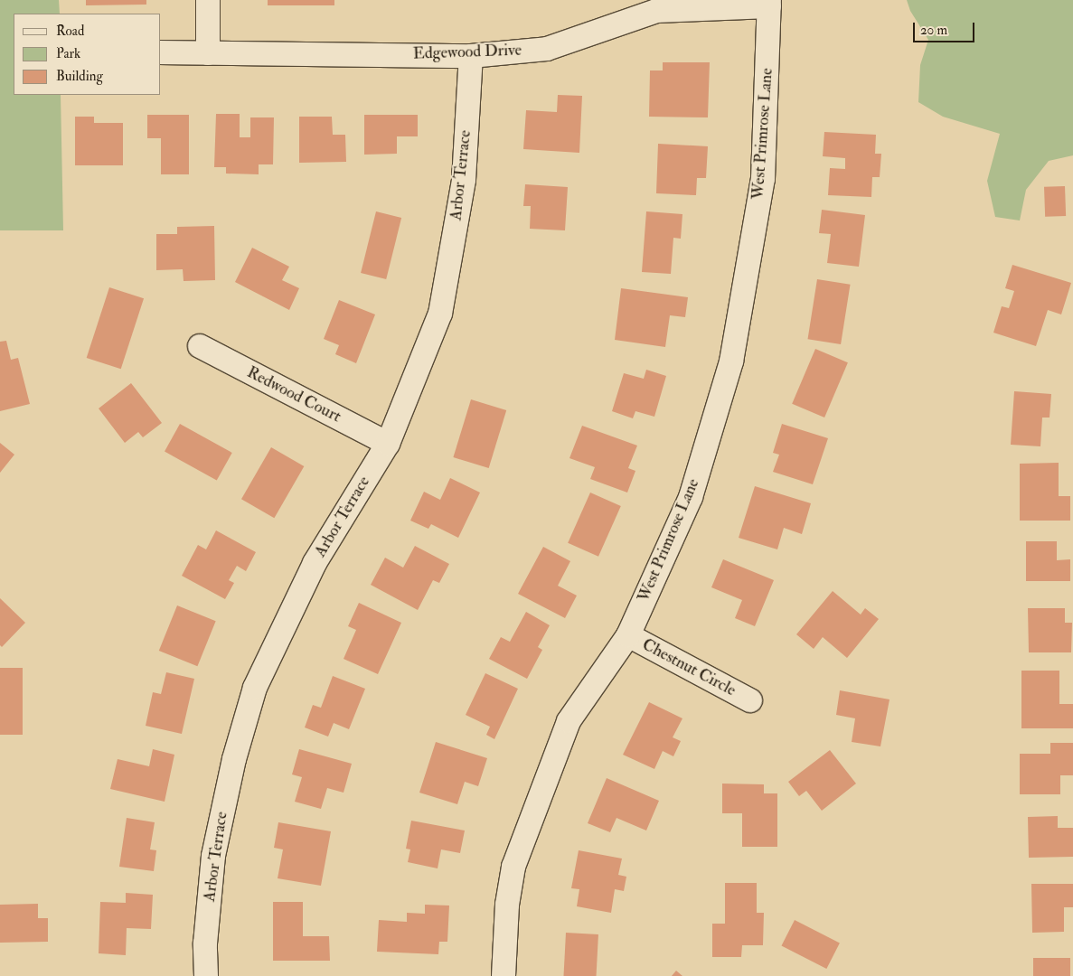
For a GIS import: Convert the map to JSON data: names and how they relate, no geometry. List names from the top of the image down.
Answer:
{
  "streets": {
    "street": [
      "Edgewood Drive",
      "West Primrose Lane",
      "Arbor Terrace",
      "Redwood Court",
      "Chestnut Circle"
    ]
  },
  "crossings": [
    ["Edgewood Drive", "West Primrose Lane"],
    ["Edgewood Drive", "Arbor Terrace"],
    ["West Primrose Lane", "Chestnut Circle"],
    ["Arbor Terrace", "Redwood Court"]
  ],
  "legend": ["Road", "Park", "Building"],
  "scale_bar": "20 m"
}
